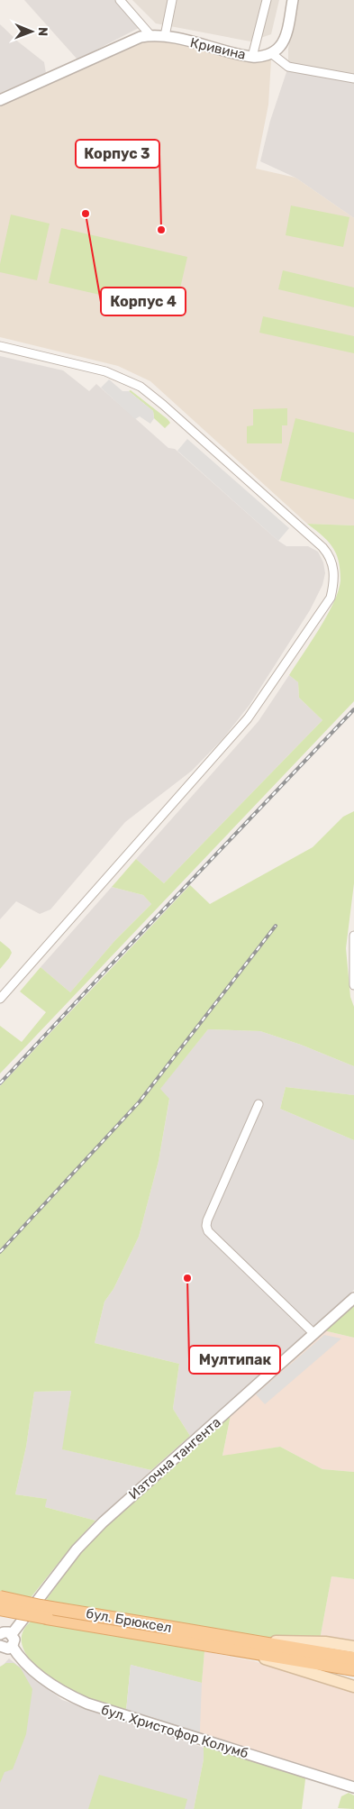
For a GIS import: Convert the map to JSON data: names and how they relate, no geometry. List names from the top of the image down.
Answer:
{
  "streets": {
    "main road": ["бул. Брюксел"],
    "street": ["Кривина", "Източна тангента", "бул. Христофор Колумб"]
  },
  "places": ["Корпус 4", "Корпус 3", "Мултипак"],
  "north": "right"
}
